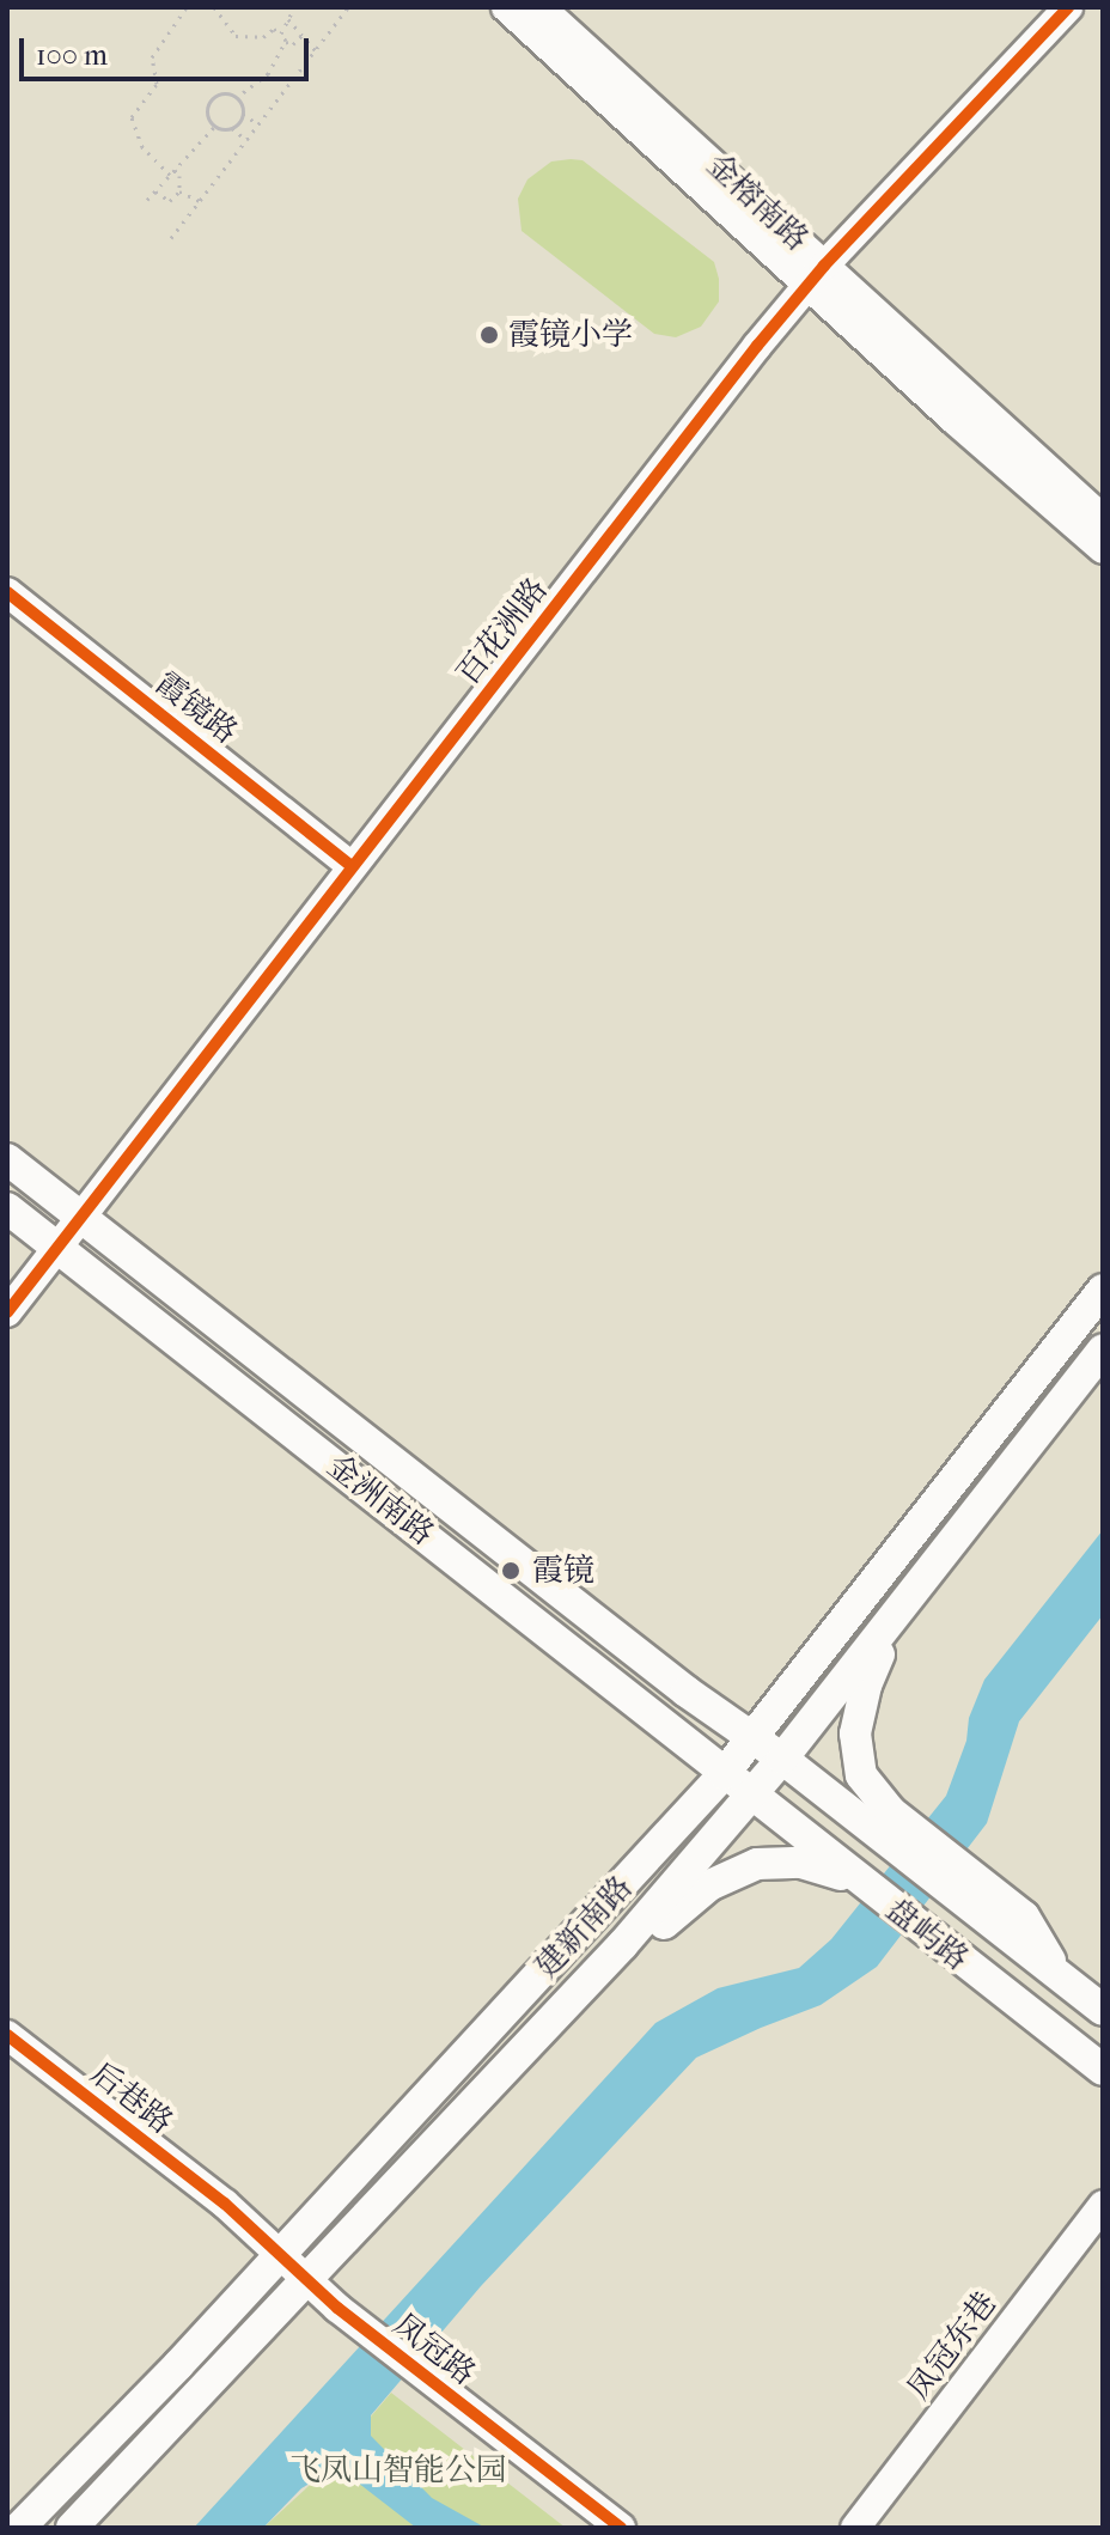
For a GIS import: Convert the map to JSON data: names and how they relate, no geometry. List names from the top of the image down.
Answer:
{
  "streets": {
    "main road": ["金洲南路", "建新南路", "盘屿路"],
    "street": [
      "金榕南路",
      "百花洲路",
      "霞镜路",
      "后巷路",
      "凤冠东巷",
      "凤冠路"
    ]
  },
  "crossings": [
    ["金榕南路", "百花洲路"],
    ["百花洲路", "霞镜路"],
    ["百花洲路", "金洲南路"],
    ["金洲南路", "建新南路"],
    ["金洲南路", "盘屿路"],
    ["建新南路", "盘屿路"],
    ["建新南路", "凤冠路"],
    ["后巷路", "凤冠路"]
  ],
  "parks": ["飞凤山智能公园"],
  "places": ["霞镜小学", "霞镜"],
  "scale_bar": "100 m"
}
